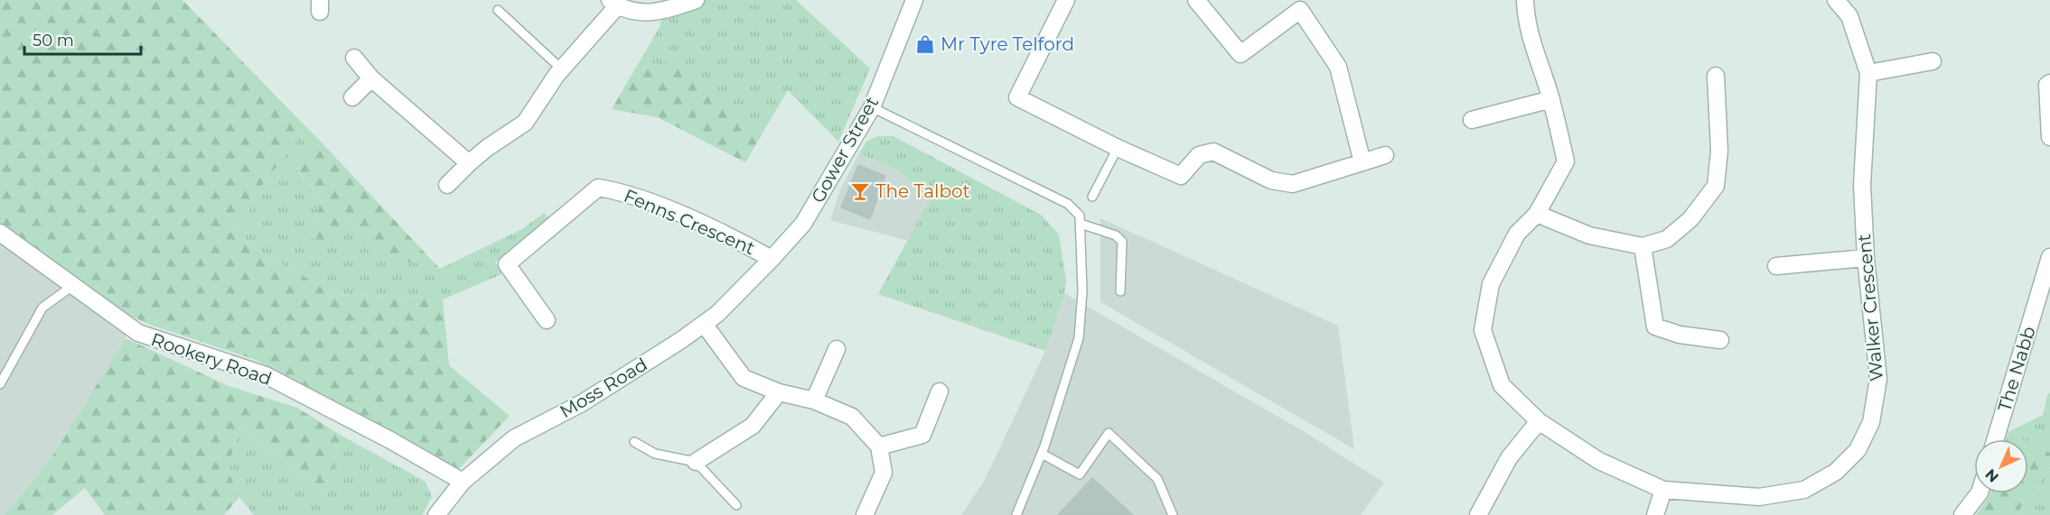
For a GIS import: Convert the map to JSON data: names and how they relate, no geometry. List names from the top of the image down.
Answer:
{
  "streets": {
    "street": [
      "Gower Street",
      "Fenns Crescent",
      "Walker Crescent",
      "Rookery Road",
      "The Nabb",
      "Moss Road"
    ]
  },
  "crossings": [
    ["Gower Street", "Fenns Crescent"],
    ["Gower Street", "Moss Road"],
    ["Fenns Crescent", "Moss Road"],
    ["Rookery Road", "Moss Road"]
  ],
  "places": {
    "shop": ["Mr Tyre Telford"],
    "bar": ["The Talbot"]
  },
  "scale_bar": "50 m",
  "north": "bottom left"
}
